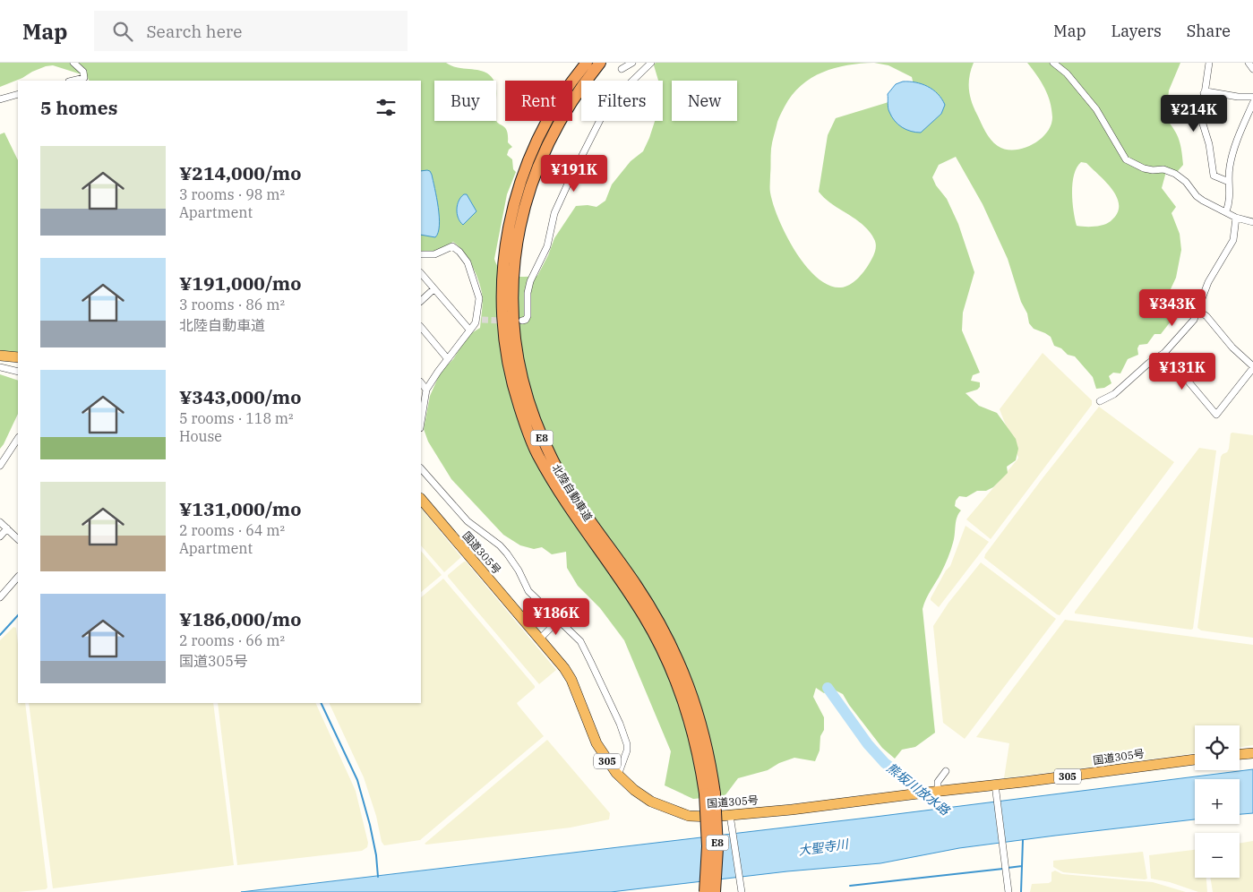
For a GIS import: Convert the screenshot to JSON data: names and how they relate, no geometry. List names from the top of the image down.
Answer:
{
  "streets": {
    "highway": [
      "E8",
      "北陸自動車道",
      "国道305号",
      "305"
    ]
  },
  "water": ["熊坂川放水路", "大聖寺川"],
  "page": {
    "header": "Map",
    "search": "Search here",
    "nav": ["Map", "Layers", "Share"],
    "chip": [
      "Buy",
      "Rent",
      "Filters",
      "New"
    ],
    "heading": "5 homes",
    "price": [
      "¥214K",
      "¥191K",
      "¥343K",
      "¥131K",
      "¥186K"
    ],
    "list": [
      {
        "name": "¥214,000/mo",
        "note": "3 rooms · 98 m² · Apartment"
      },
      {
        "name": "¥191,000/mo",
        "note": "3 rooms · 86 m² · 北陸自動車道"
      },
      {
        "name": "¥343,000/mo",
        "note": "5 rooms · 118 m² · House"
      },
      {
        "name": "¥131,000/mo",
        "note": "2 rooms · 64 m² · Apartment"
      },
      {
        "name": "¥186,000/mo",
        "note": "2 rooms · 66 m² · 国道305号"
      }
    ],
    "map_buttons": ["+", "−"]
  }
}
